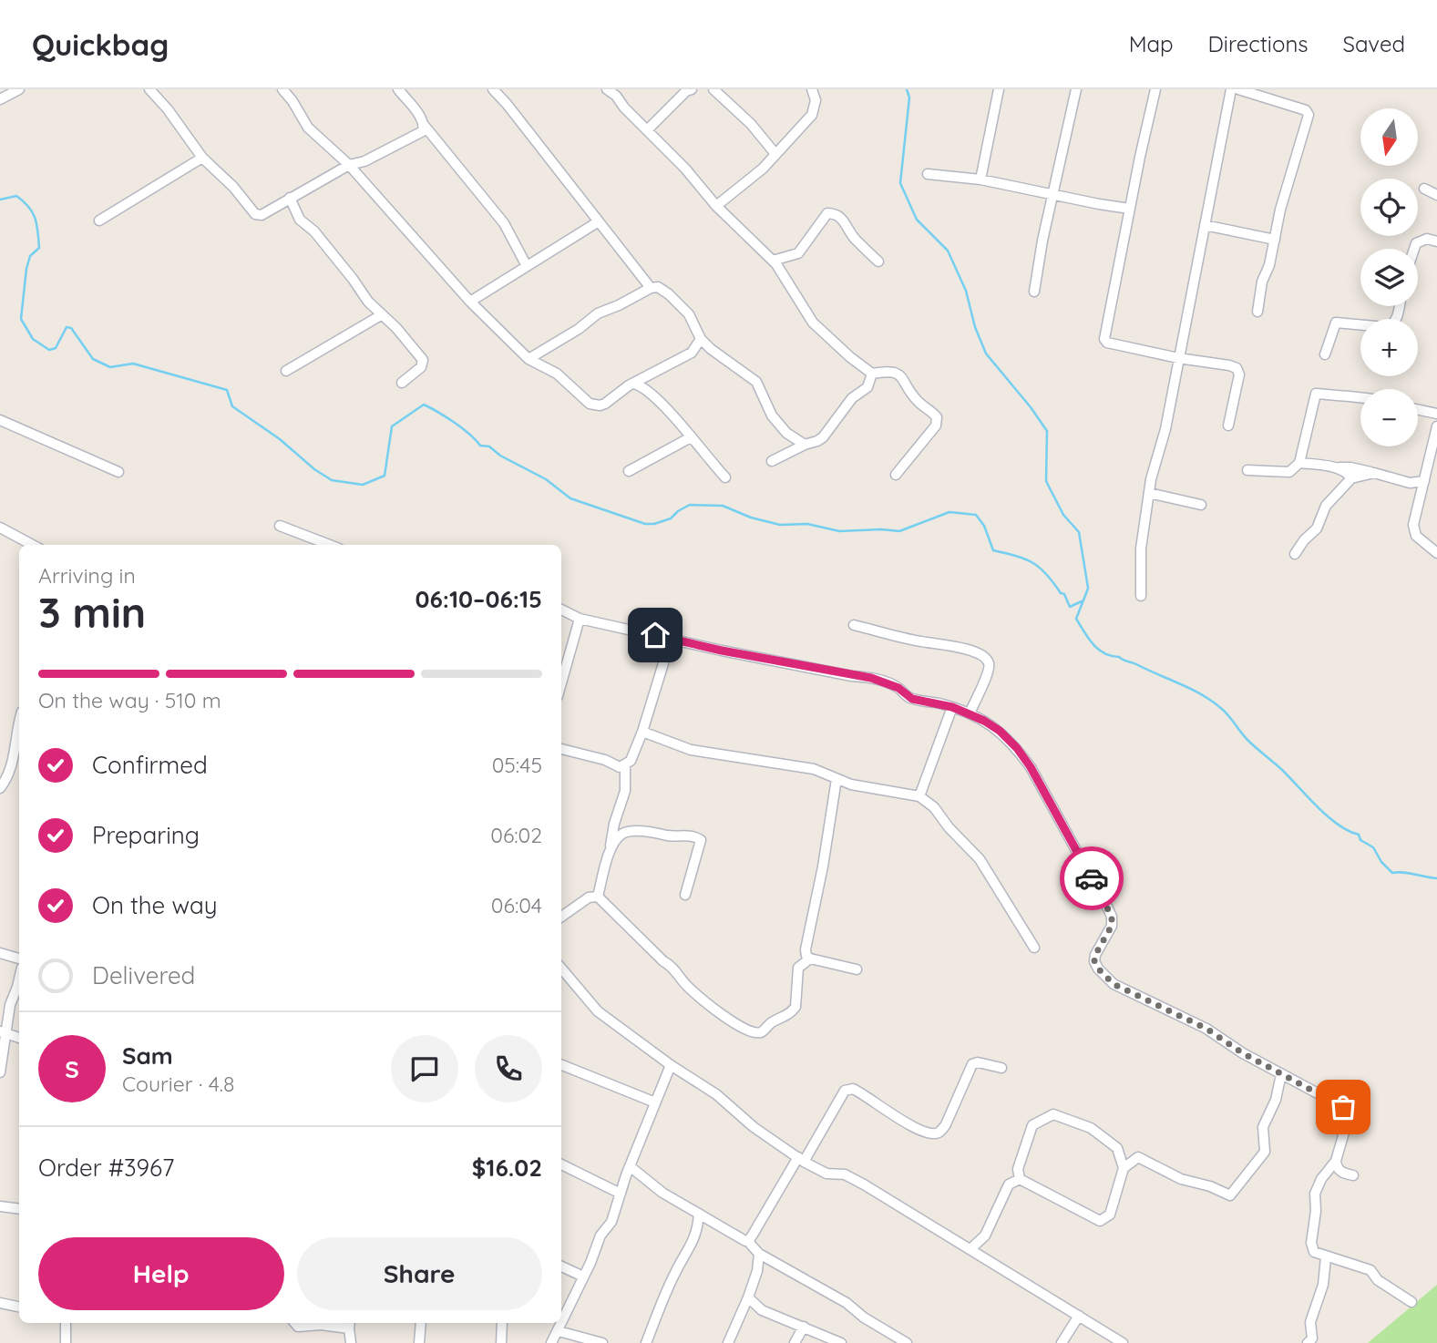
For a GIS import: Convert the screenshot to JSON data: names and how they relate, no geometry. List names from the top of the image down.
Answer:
{
  "north": "bottom",
  "page": {
    "header": "Quickbag",
    "nav": ["Map", "Directions", "Saved"],
    "map_buttons": ["+", "−"],
    "heading": ["3 min", "Arriving in", "06:10–06:15"],
    "panel": [
      "Sam",
      "Courier · 4.8",
      "Order #3967",
      "$16.02"
    ],
    "bar": "On the way · 510 m",
    "list": [
      ["Confirmed", "05:45"],
      ["Preparing", "06:02"],
      ["On the way", "06:04"],
      "Delivered"
    ],
    "round": "S",
    "buttons": ["Help", "Share"]
  }
}
